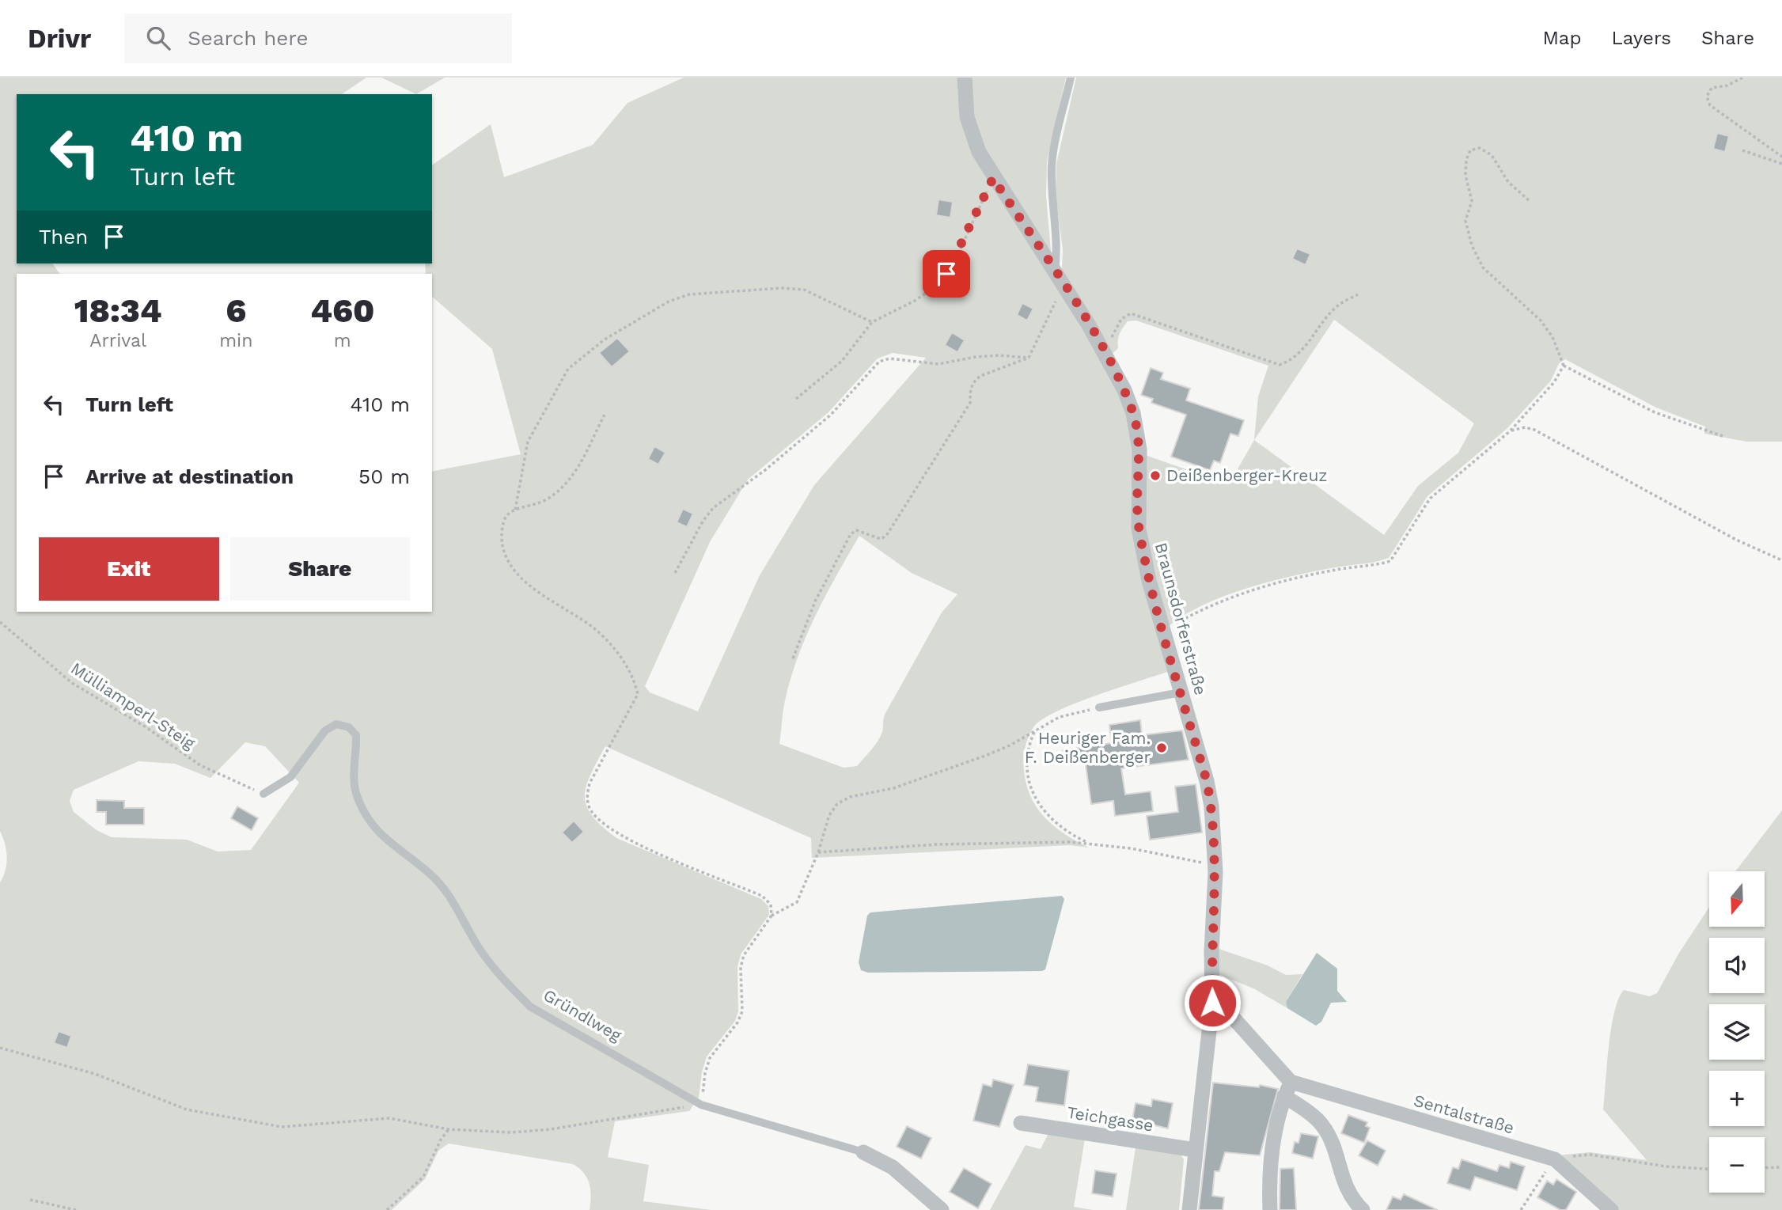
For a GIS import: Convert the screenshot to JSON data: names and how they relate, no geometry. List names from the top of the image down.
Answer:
{
  "streets": {
    "street": [
      "Braunsdorferstraße",
      "Gründlweg",
      "Sentalstraße",
      "Teichgasse"
    ],
    "path": ["Mülliamperl-Steig"]
  },
  "crossings": [
    ["Braunsdorferstraße", "Teichgasse"],
    ["Mülliamperl-Steig", "Gründlweg"]
  ],
  "places": ["Deißenberger-Kreuz", "Heuriger Fam. F. Deißenberger"],
  "north": "bottom",
  "page": {
    "header": "Drivr",
    "search": "Search here",
    "nav": ["Map", "Layers", "Share"],
    "turn": ["410 m", "Turn left"],
    "then": "Then",
    "eta": [
      "18:34",
      "Arrival",
      "6",
      "min",
      "460",
      "m"
    ],
    "list": [
      {
        "name": "Turn left",
        "value": "410 m"
      },
      {
        "name": "Arrive at destination",
        "value": "50 m"
      }
    ],
    "buttons": ["Exit", "Share"],
    "map_buttons": ["+", "−"]
  }
}
